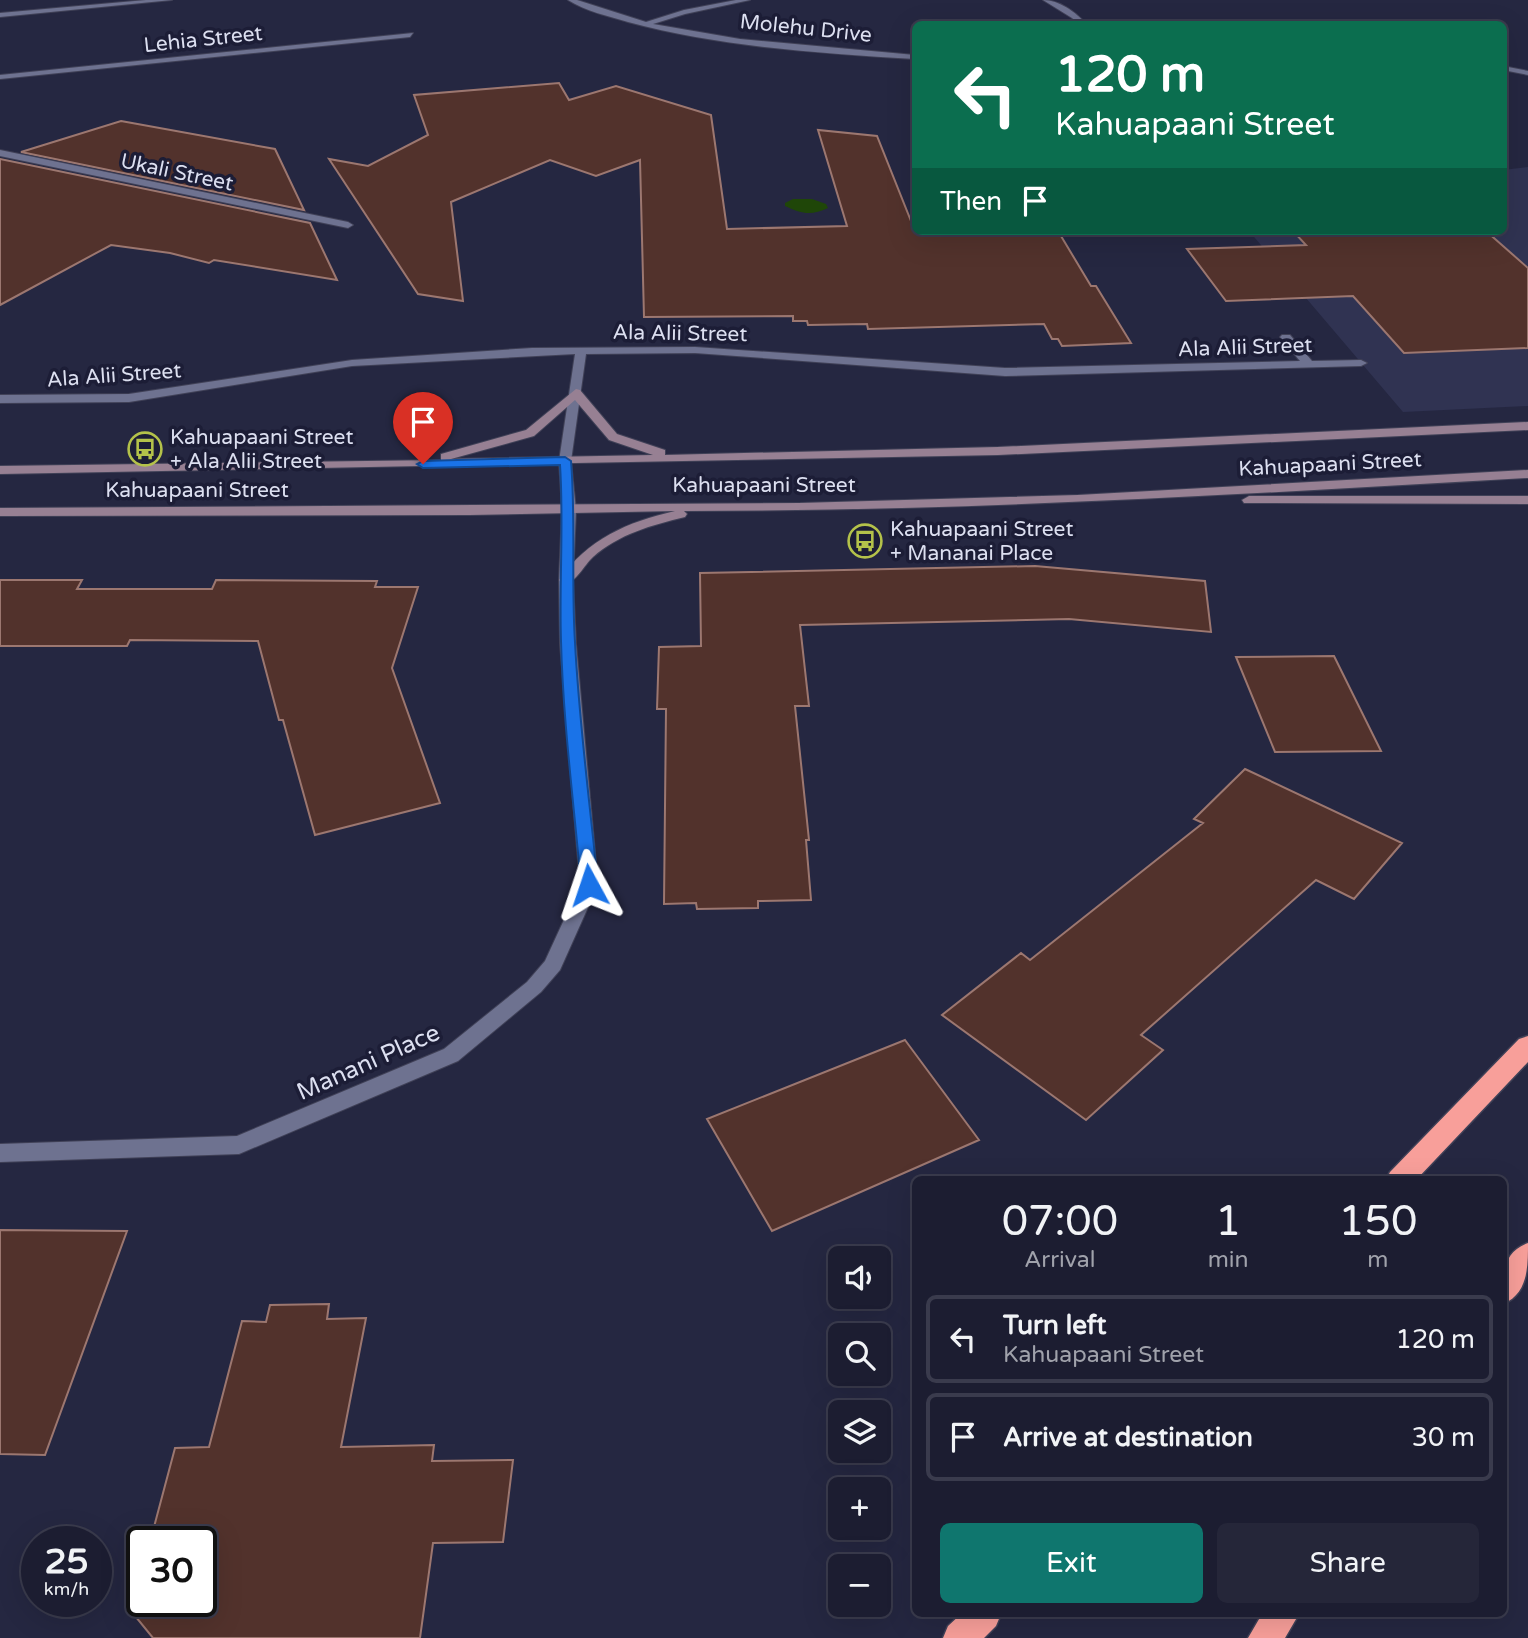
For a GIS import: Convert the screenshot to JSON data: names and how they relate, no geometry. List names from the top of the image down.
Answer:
{
  "streets": {
    "main road": ["Kahuapaani Street"],
    "street": [
      "Molehu Drive",
      "Lehia Street",
      "Ukali Street",
      "Ala Alii Street",
      "Manani Place"
    ]
  },
  "crossings": [
    ["Ala Alii Street", "Manani Place"],
    ["Kahuapaani Street", "Manani Place"]
  ],
  "places": {
    "bus stop": ["Kahuapaani Street + Ala Alii Street", "Kahuapaani Street + Mananai Place"]
  },
  "page": {
    "turn": ["120 m", "Kahuapaani Street"],
    "then": "Then",
    "eta": [
      "07:00",
      "Arrival",
      "1",
      "min",
      "150",
      "m"
    ],
    "map_buttons": ["+", "−"],
    "list": [
      {
        "name": "Turn left",
        "note": "Kahuapaani Street",
        "value": "120 m"
      },
      {
        "name": "Arrive at destination",
        "value": "30 m"
      }
    ],
    "buttons": ["Exit", "Share"],
    "speed": "25 km/h",
    "limit": "30"
  }
}
